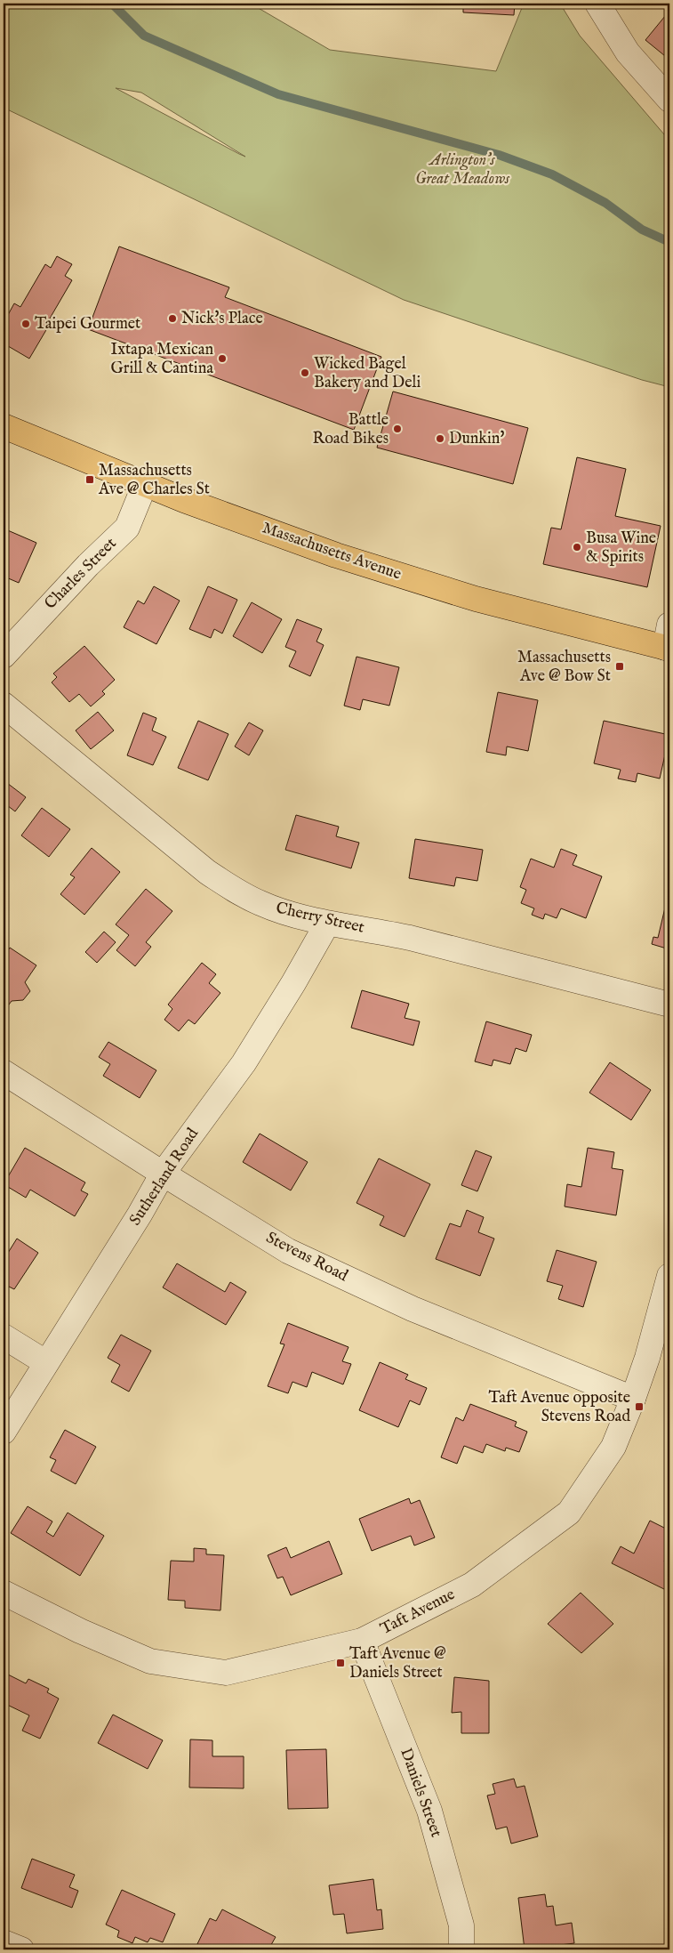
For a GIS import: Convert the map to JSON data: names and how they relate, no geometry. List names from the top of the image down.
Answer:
{
  "streets": {
    "main road": ["Massachusetts Avenue"],
    "street": [
      "Charles Street",
      "Cherry Street",
      "Sutherland Road",
      "Stevens Road",
      "Taft Avenue",
      "Daniels Street"
    ]
  },
  "crossings": [
    ["Massachusetts Avenue", "Charles Street"],
    ["Cherry Street", "Sutherland Road"],
    ["Sutherland Road", "Stevens Road"],
    ["Stevens Road", "Taft Avenue"],
    ["Taft Avenue", "Daniels Street"]
  ],
  "parks": ["Arlington's Great Meadows"],
  "places": {
    "other": [
      "Nick's Place",
      "Taipei Gourmet",
      "Ixtapa Mexican Grill & Cantina",
      "Wicked Bagel Bakery and Deli",
      "Battle Road Bikes",
      "Dunkin'",
      "Busa Wine & Spirits"
    ],
    "transit": [
      "Massachusetts Ave @ Charles St",
      "Massachusetts Ave @ Bow St",
      "Taft Avenue opposite Stevens Road",
      "Taft Avenue @ Daniels Street"
    ]
  }
}
